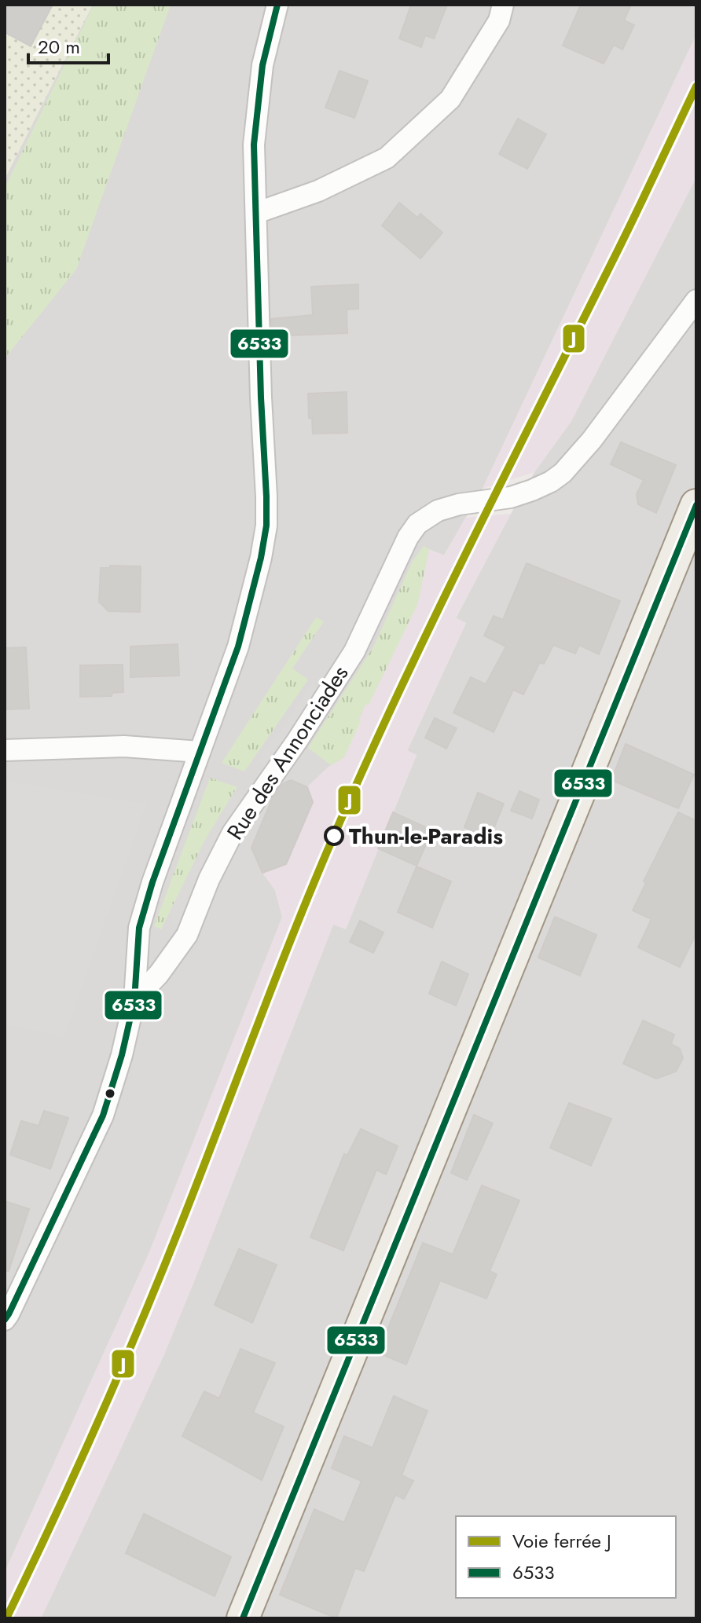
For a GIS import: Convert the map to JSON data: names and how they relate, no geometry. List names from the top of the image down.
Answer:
{
  "streets": {
    "street": ["Rue des Annonciades"]
  },
  "places": ["Thun-le-Paradis"],
  "lines": ["transit line 6533", "rail line J"],
  "legend": ["Voie ferrée J", "6533"],
  "scale_bar": "20 m"
}
